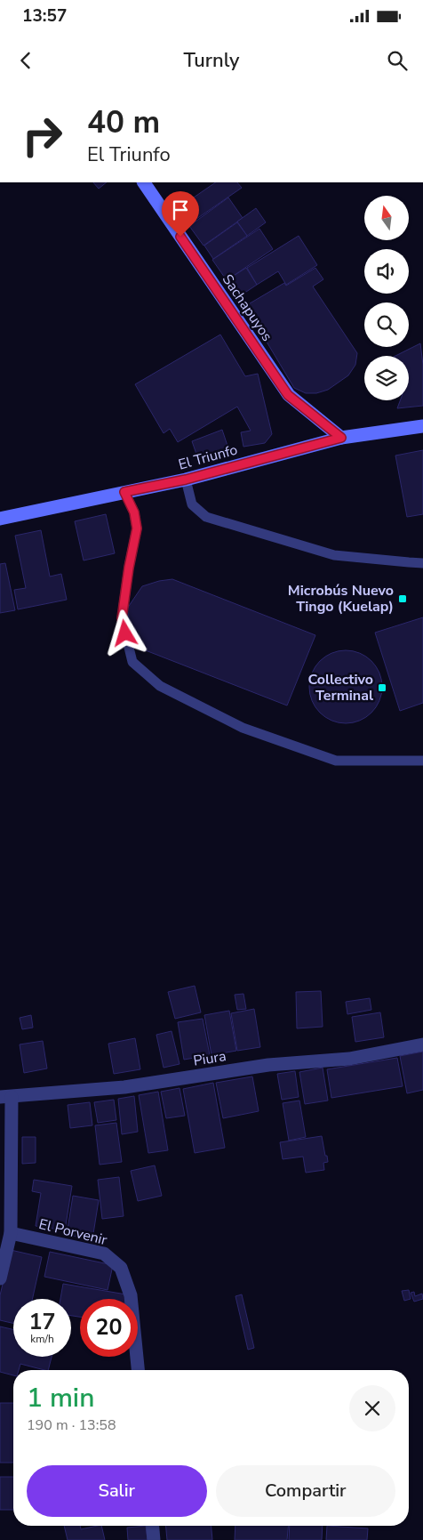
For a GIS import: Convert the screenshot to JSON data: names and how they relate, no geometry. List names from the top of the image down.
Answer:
{
  "streets": {
    "main road": ["Sachapuyos", "El Triunfo"],
    "street": ["Piura", "El Porvenir"]
  },
  "crossings": [
    ["Sachapuyos", "El Triunfo"]
  ],
  "places": {
    "transit": ["Microbús Nuevo Tingo (Kuelap)", "Collectivo Terminal"]
  },
  "north": "top",
  "page": {
    "status": "13:57",
    "header": "Turnly",
    "turn": ["40 m", "El Triunfo"],
    "speed": "17 km/h",
    "limit": "20",
    "heading": ["1 min", "190 m · 13:58"],
    "buttons": ["Salir", "Compartir"]
  }
}
